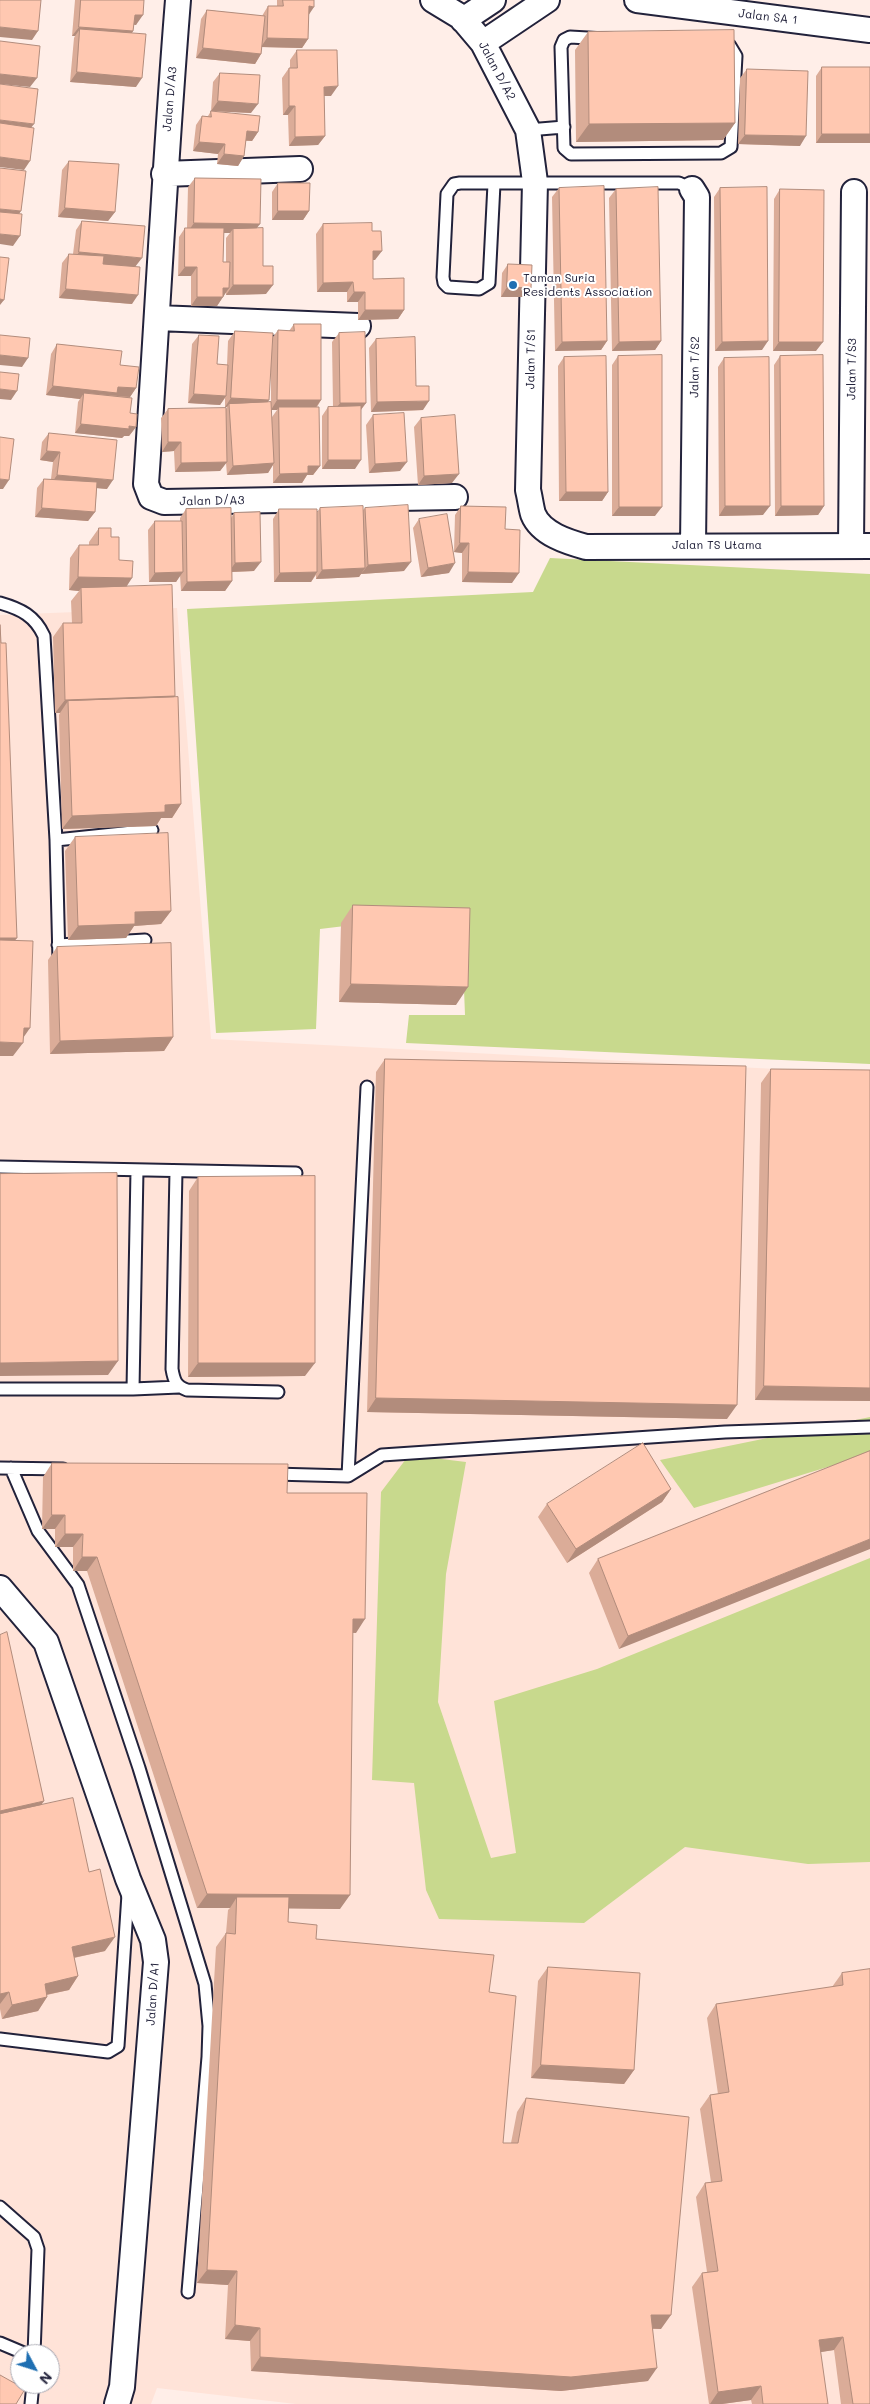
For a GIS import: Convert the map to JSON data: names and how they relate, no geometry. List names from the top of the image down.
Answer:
{
  "streets": {
    "street": [
      "Jalan SA 1",
      "Jalan D/A2",
      "Jalan D/A3",
      "Jalan T/S1",
      "Jalan T/S2",
      "Jalan T/S3",
      "Jalan TS Utama",
      "Jalan D/A1"
    ]
  },
  "crossings": [
    ["Jalan D/A2", "Jalan T/S1"],
    ["Jalan T/S1", "Jalan TS Utama"],
    ["Jalan T/S2", "Jalan TS Utama"],
    ["Jalan T/S3", "Jalan TS Utama"]
  ],
  "places": ["Taman Suria Residents Association"],
  "north": "bottom right"
}
